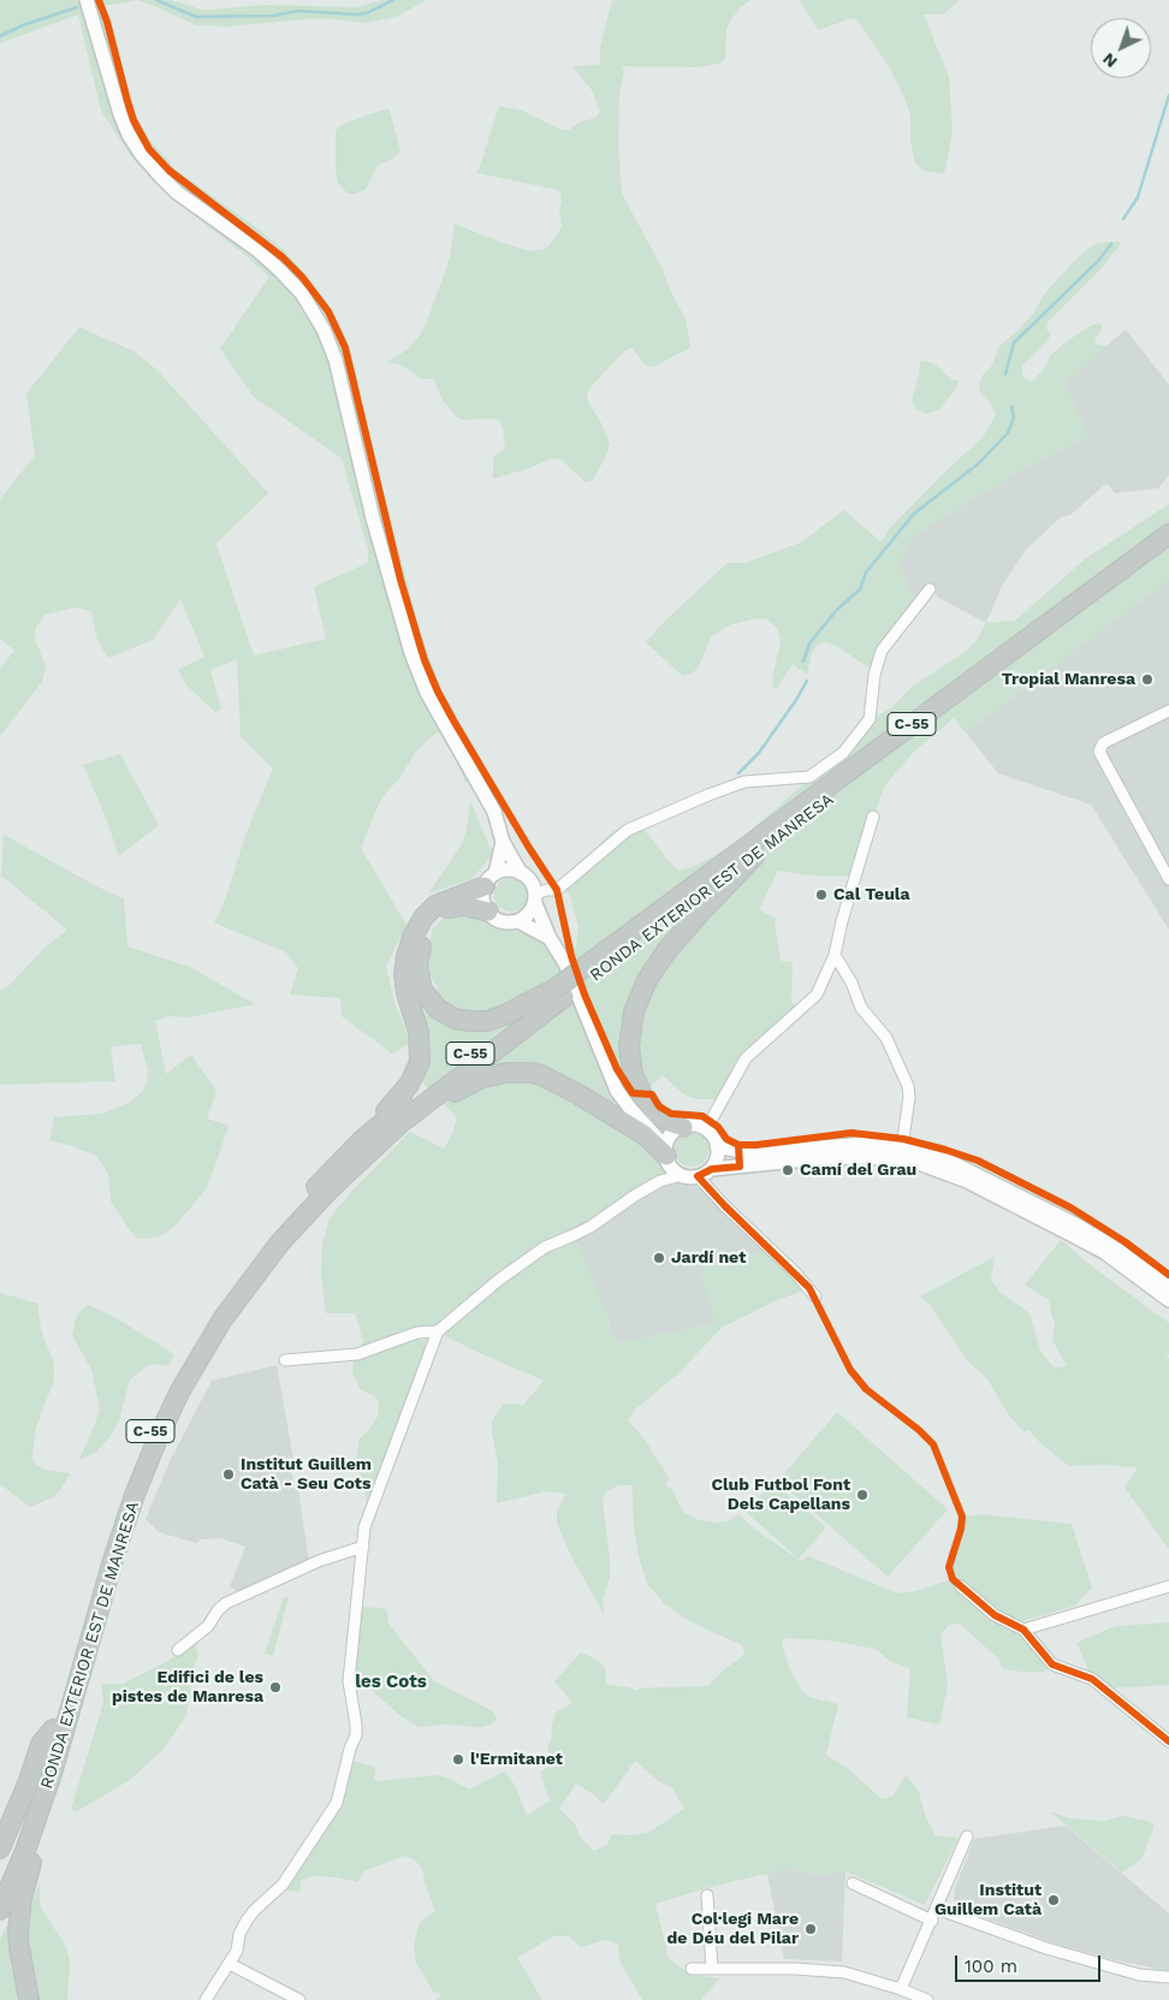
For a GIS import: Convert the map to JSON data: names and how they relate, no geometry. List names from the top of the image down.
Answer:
{
  "streets": {
    "highway": ["C-55", "RONDA EXTERIOR EST DE MANRESA"]
  },
  "districts": ["les Cots"],
  "places": [
    "Tropial Manresa",
    "Cal Teula",
    "Camí del Grau",
    "Jardí net",
    "Institut Guillem Catà - Seu Cots",
    "Club Futbol Font Dels Capellans",
    "Edifici de les pistes de Manresa",
    "l'Ermitanet",
    "Institut Guillem Catà",
    "Col·legi Mare de Déu del Pilar"
  ],
  "scale_bar": "100 m",
  "north": "bottom left"
}
